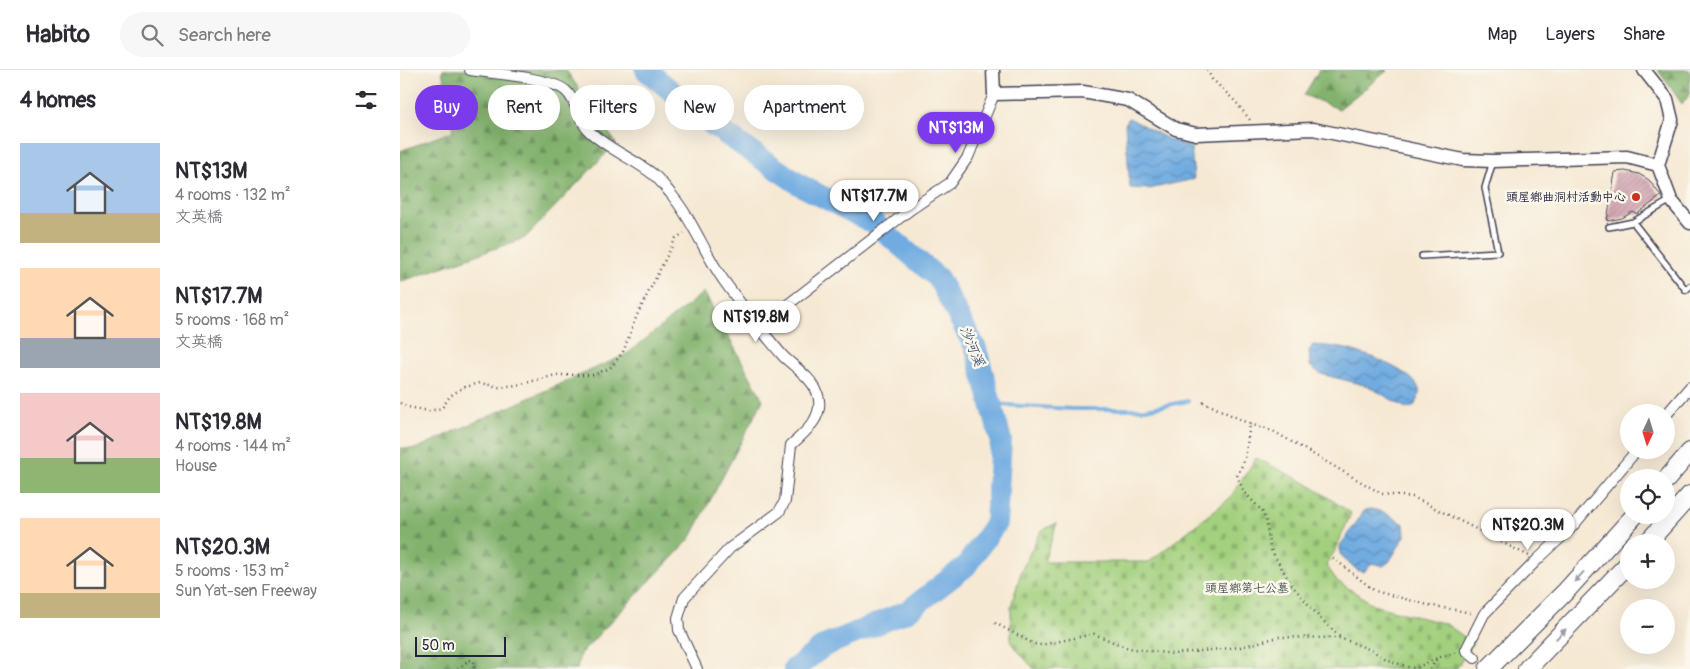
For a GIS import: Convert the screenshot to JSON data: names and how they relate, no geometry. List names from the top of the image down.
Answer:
{
  "water": ["沙河溪"],
  "parks": ["頭屋鄉第七公墓"],
  "places": ["頭屋鄉曲洞村活動中心"],
  "scale_bar": "50 m",
  "north": "bottom",
  "page": {
    "header": "Habito",
    "search": "Search here",
    "nav": ["Map", "Layers", "Share"],
    "heading": "4 homes",
    "chip": [
      "Buy",
      "Rent",
      "Filters",
      "New",
      "Apartment"
    ],
    "price": [
      "NT$13M",
      "NT$17.7M",
      "NT$19.8M",
      "NT$20.3M"
    ],
    "list": [
      {
        "name": "NT$13M",
        "note": "4 rooms · 132 m² · 文英橋"
      },
      {
        "name": "NT$17.7M",
        "note": "5 rooms · 168 m² · 文英橋"
      },
      {
        "name": "NT$19.8M",
        "note": "4 rooms · 144 m² · House"
      },
      {
        "name": "NT$20.3M",
        "note": "5 rooms · 153 m² · Sun Yat-sen Freeway"
      }
    ],
    "map_buttons": ["+", "−"],
    "scale": "50 m"
  }
}
